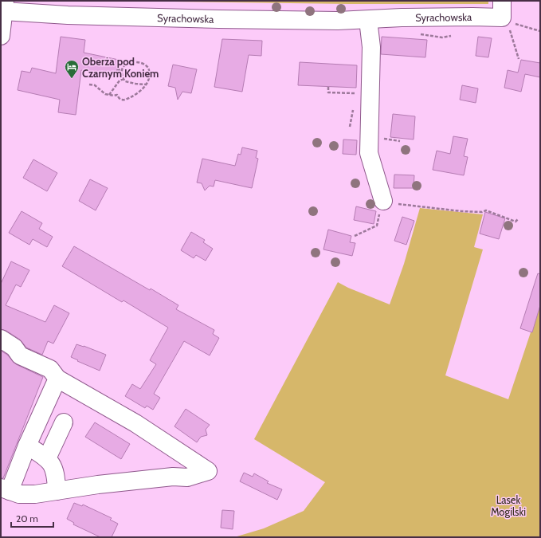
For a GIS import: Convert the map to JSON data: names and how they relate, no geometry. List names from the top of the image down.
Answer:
{
  "streets": {
    "street": ["Syrachowska"]
  },
  "parks": ["Lasek Mogilski"],
  "places": {
    "hotel": ["Oberża pod Czarnym Koniem"]
  },
  "scale_bar": "20 m"
}
